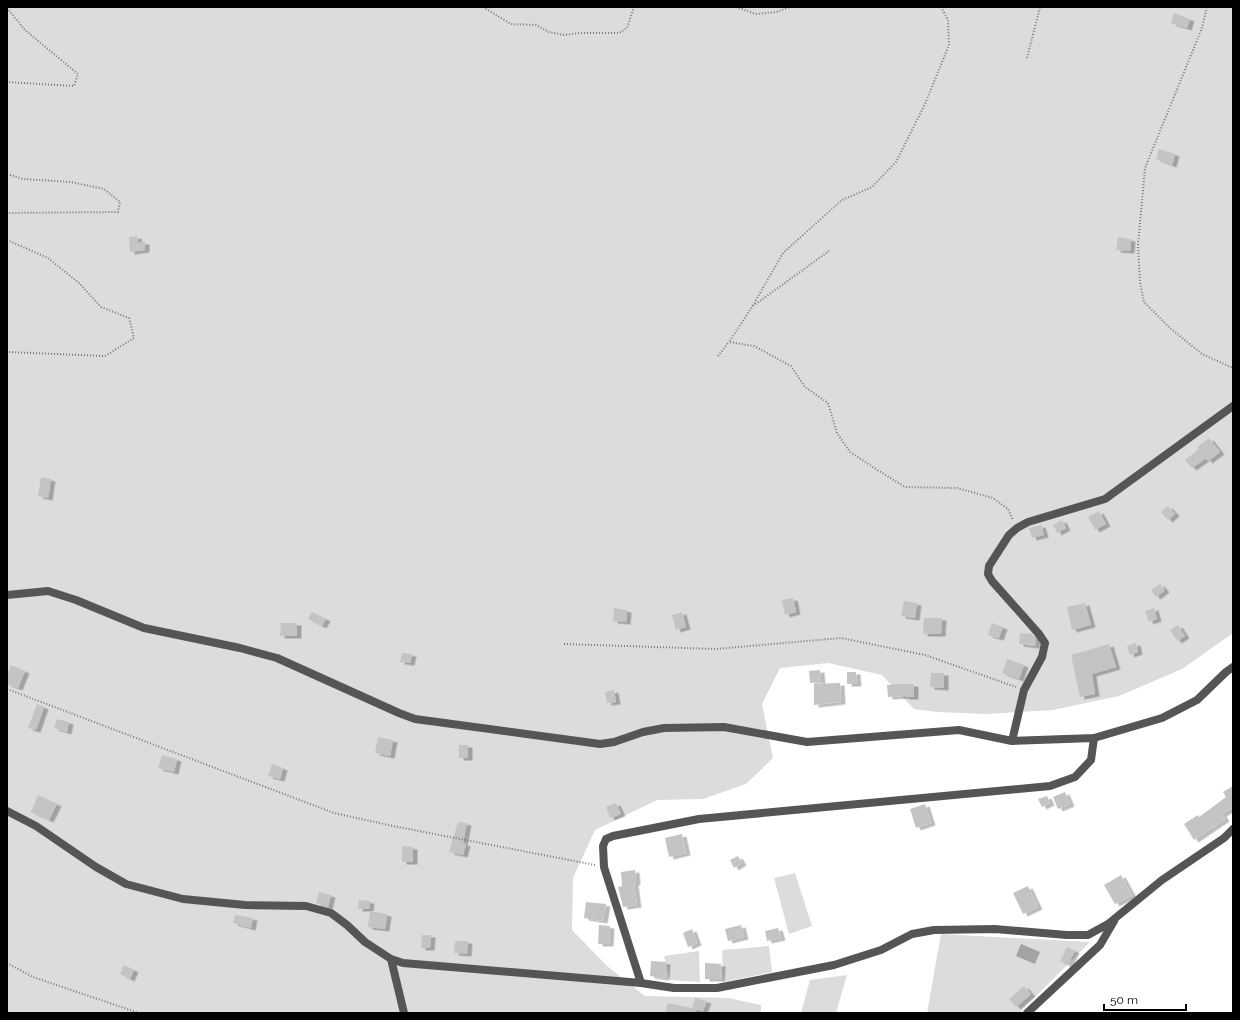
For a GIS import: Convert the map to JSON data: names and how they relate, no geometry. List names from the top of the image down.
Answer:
{
  "scale_bar": "50 m"
}
